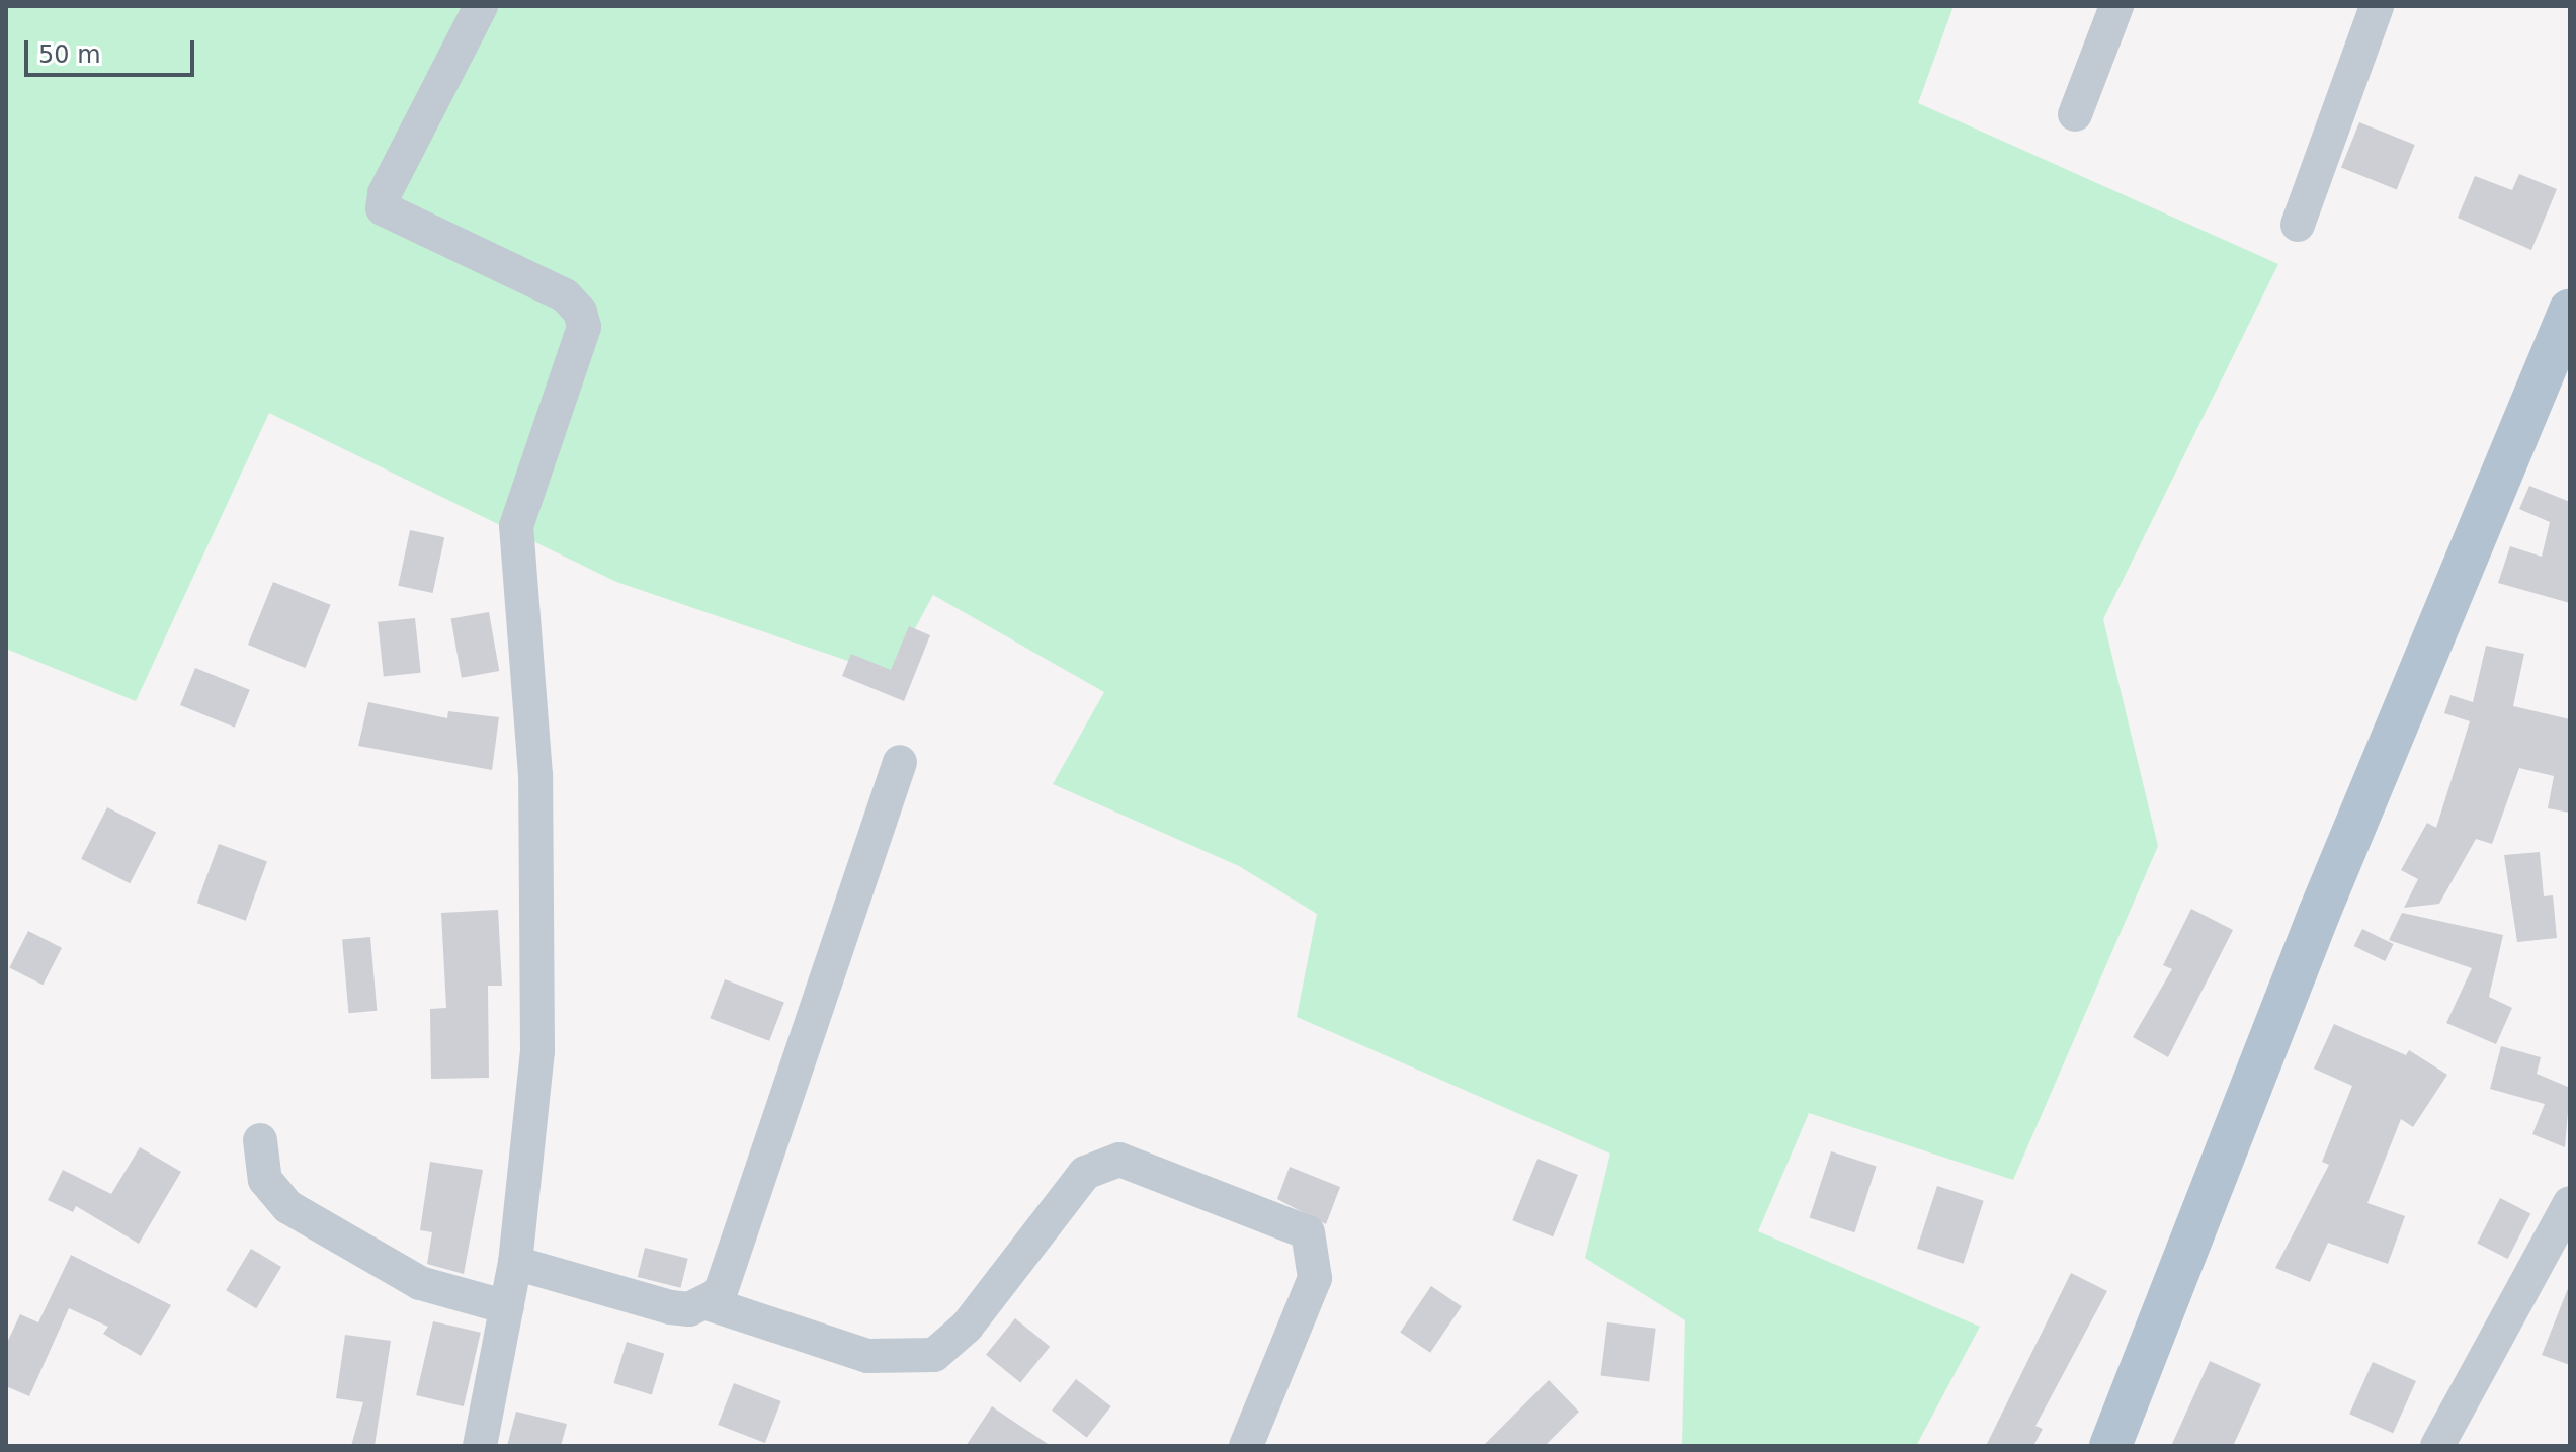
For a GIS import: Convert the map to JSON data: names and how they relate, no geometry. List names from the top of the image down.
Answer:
{
  "scale_bar": "50 m"
}
